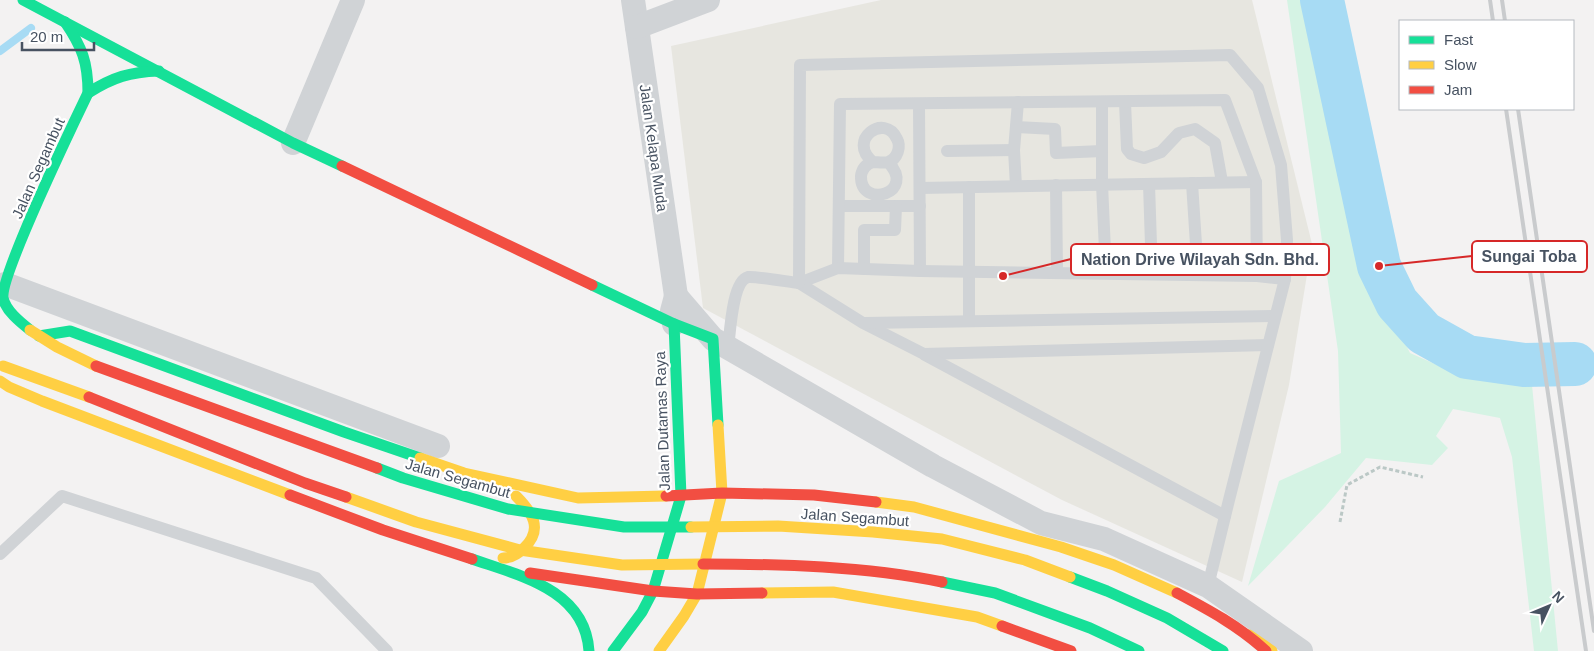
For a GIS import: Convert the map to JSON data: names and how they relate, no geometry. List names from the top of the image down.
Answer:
{
  "streets": {
    "main road": ["Jalan Segambut", "Jalan Dutamas Raya"],
    "street": ["Jalan Kelapa Muda"]
  },
  "crossings": [
    ["Jalan Kelapa Muda", "Jalan Segambut"],
    ["Jalan Kelapa Muda", "Jalan Dutamas Raya"],
    ["Jalan Segambut", "Jalan Dutamas Raya"]
  ],
  "places": ["Sungai Toba", "Nation Drive Wilayah Sdn. Bhd."],
  "legend": ["Fast", "Slow", "Jam"],
  "scale_bar": "20 m",
  "north": "top right"
}
